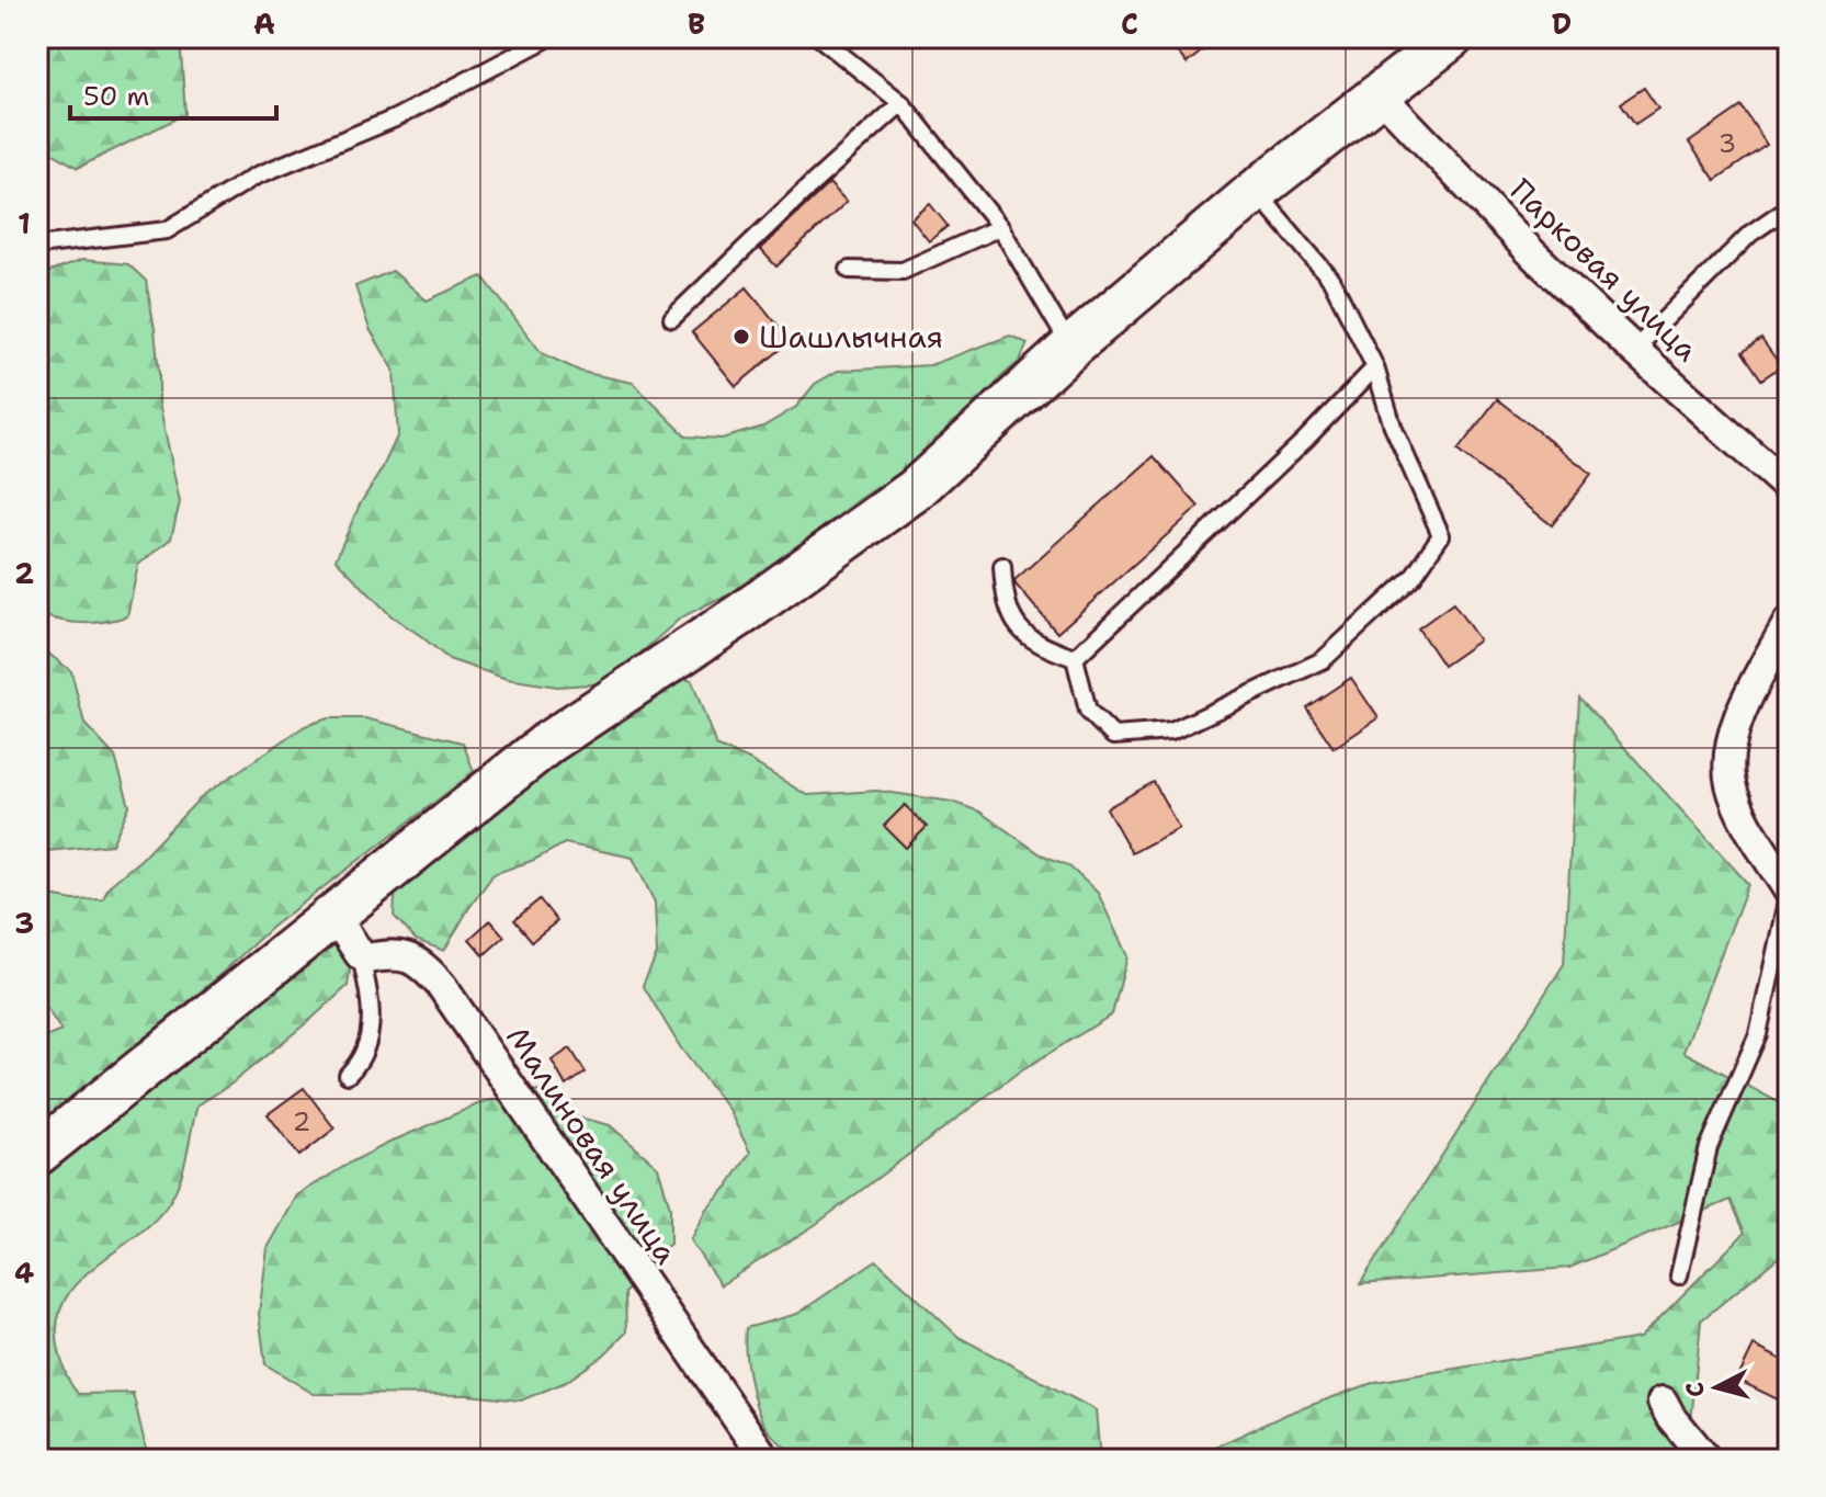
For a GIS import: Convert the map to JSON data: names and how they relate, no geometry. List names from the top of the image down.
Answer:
{
  "streets": {
    "street": ["Парковая улица", "Малиновая улица"]
  },
  "places": ["Шашлычная"],
  "house_numbers": ["3", "2"],
  "scale_bar": "50 m",
  "north": "left",
  "grid": {
    "columns": [
      "A",
      "B",
      "C",
      "D"
    ],
    "rows": [
      "1",
      "2",
      "3",
      "4"
    ]
  }
}
